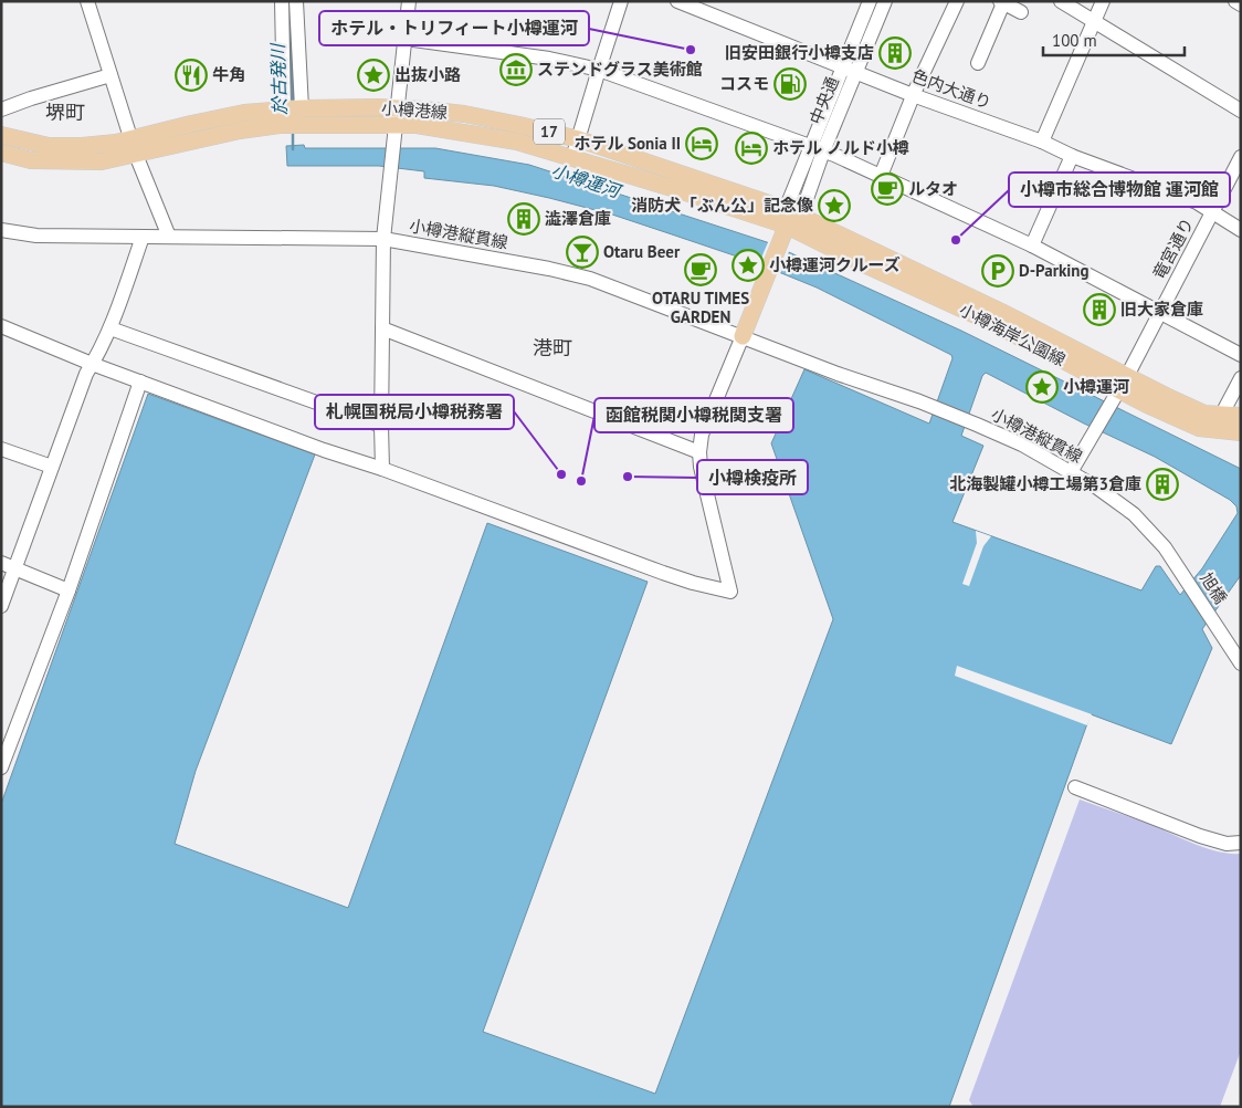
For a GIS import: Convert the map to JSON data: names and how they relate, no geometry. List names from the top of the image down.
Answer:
{
  "streets": {
    "main road": ["小樽港線", "17", "小樽海岸公園線"],
    "street": [
      "色内大通り",
      "中央通",
      "小樽港縦貫線",
      "竜宮通り",
      "旭橋"
    ]
  },
  "crossings": [
    ["色内大通り", "中央通"],
    ["色内大通り", "竜宮通り"],
    ["中央通", "小樽港線"],
    ["中央通", "小樽海岸公園線"],
    ["小樽港線", "小樽海岸公園線"],
    ["小樽港縦貫線", "竜宮通り"],
    ["小樽港縦貫線", "旭橋"],
    ["竜宮通り", "小樽海岸公園線"]
  ],
  "districts": ["堺町", "港町"],
  "water": ["於古発川", "小樽運河"],
  "places": {
    "other": [
      "ホテル・トリフィート小樽運河",
      "小樽市総合博物館 運河館",
      "札幌国税局小樽税務署",
      "小樽検疫所",
      "函館税関小樽税関支署"
    ],
    "building": [
      "旧安田銀行小樽支店",
      "澁澤倉庫",
      "旧大家倉庫",
      "北海製罐小樽工場第3倉庫"
    ],
    "museum": ["ステンドグラス美術館"],
    "restaurant": ["牛角"],
    "place": [
      "出抜小路",
      "消防犬「ぶん公」記念像",
      "小樽運河クルーズ",
      "小樽運河"
    ],
    "fuel station": ["コスモ"],
    "hotel": ["ホテル Sonia II", "ホテル ノルド小樽"],
    "cafe": ["ルタオ", "OTARU TIMES GARDEN"],
    "bar": ["Otaru Beer"],
    "parking": ["D-Parking"]
  },
  "scale_bar": "100 m"
}
